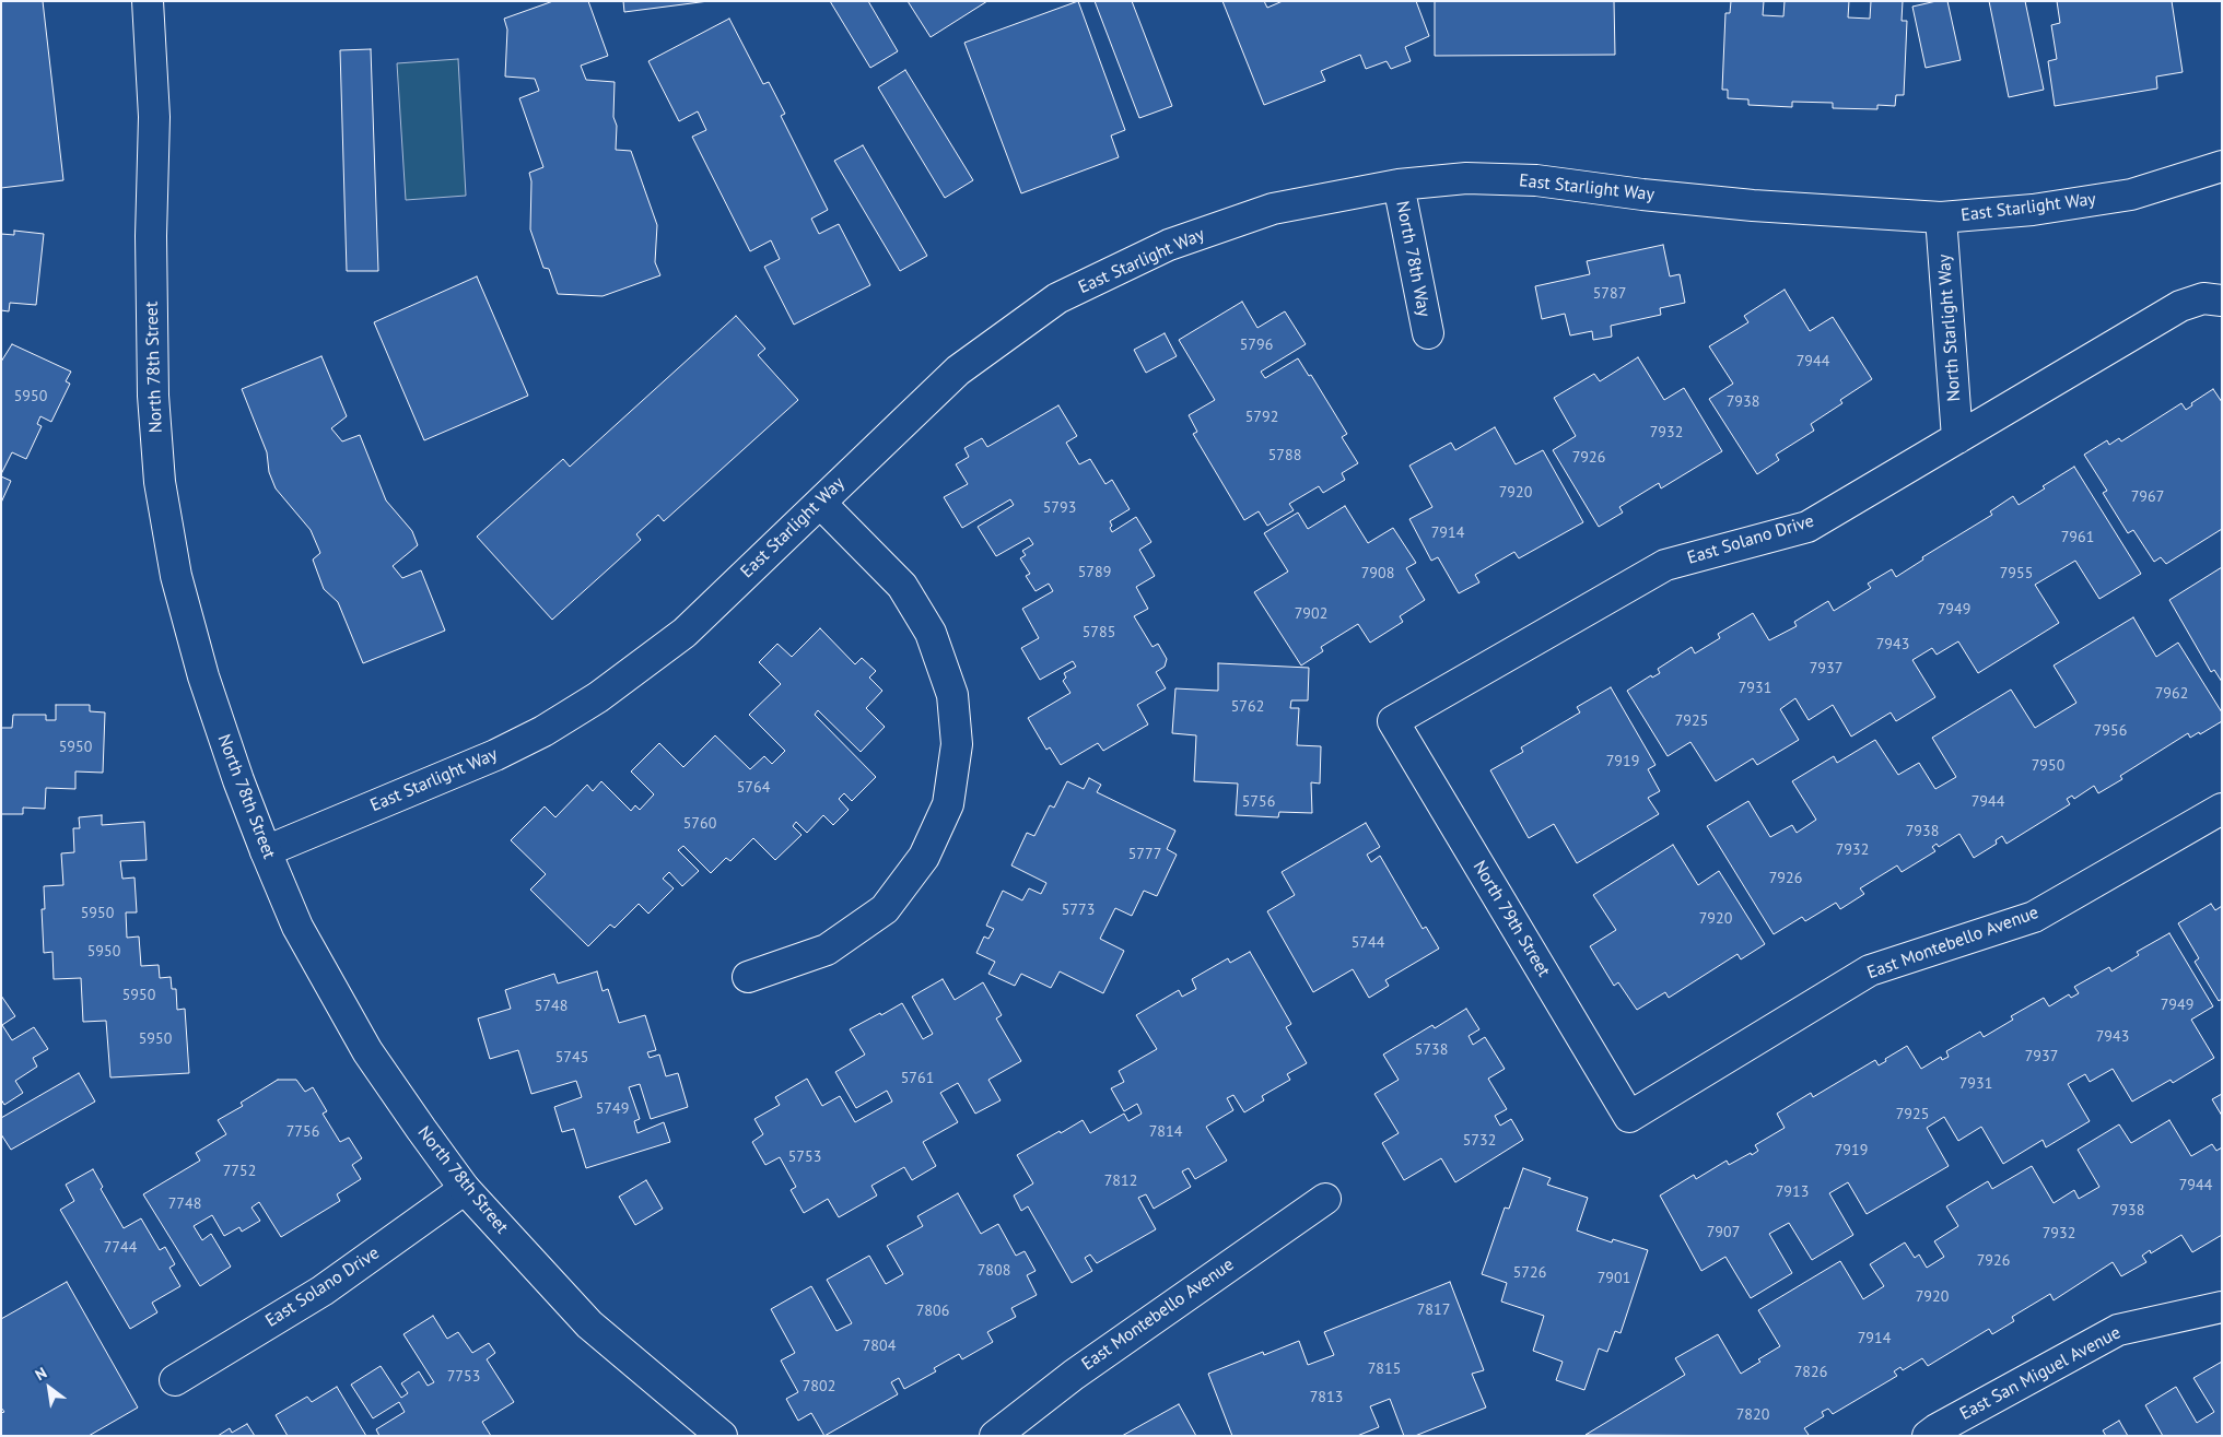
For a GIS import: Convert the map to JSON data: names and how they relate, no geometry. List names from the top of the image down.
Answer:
{
  "streets": {
    "street": [
      "East Starlight Way",
      "North 78th Way",
      "North Starlight Way",
      "North 78th Street",
      "East Solano Drive",
      "North 79th Street",
      "East Montebello Avenue",
      "East San Miguel Avenue"
    ]
  },
  "crossings": [
    ["East Starlight Way", "North 78th Way"],
    ["East Starlight Way", "North Starlight Way"],
    ["East Starlight Way", "North 78th Street"],
    ["North Starlight Way", "East Solano Drive"],
    ["North 78th Street", "East Solano Drive"],
    ["East Solano Drive", "North 79th Street"],
    ["North 79th Street", "East Montebello Avenue"]
  ],
  "house_numbers": [
    "5787",
    "5796",
    "7944",
    "5950",
    "7938",
    "5792",
    "7932",
    "5788",
    "7926",
    "7920",
    "7967",
    "5793",
    "7914",
    "7961",
    "5789",
    "7908",
    "7955",
    "7949",
    "7902",
    "5785",
    "7943",
    "7937",
    "7931",
    "7962",
    "5762",
    "7925",
    "7956",
    "5950",
    "7919",
    "7950",
    "5764",
    "5756",
    "7944",
    "5760",
    "7938",
    "7932",
    "5777",
    "7926",
    "5773",
    "5950",
    "7920",
    "5744",
    "5950",
    "5950",
    "7949",
    "5748",
    "7943",
    "5950",
    "5738",
    "7937",
    "5745",
    "5761",
    "7931",
    "5749",
    "7925",
    "7756",
    "7814",
    "5732",
    "7919",
    "5753",
    "7752",
    "7812",
    "7944",
    "7913",
    "7748",
    "7938",
    "7907",
    "7932",
    "7744",
    "7926",
    "7808",
    "5726",
    "7901",
    "7920",
    "7817",
    "7806",
    "7914",
    "7804",
    "7815",
    "7826",
    "7753",
    "7802",
    "7813",
    "7820"
  ],
  "north": "top left"
}
